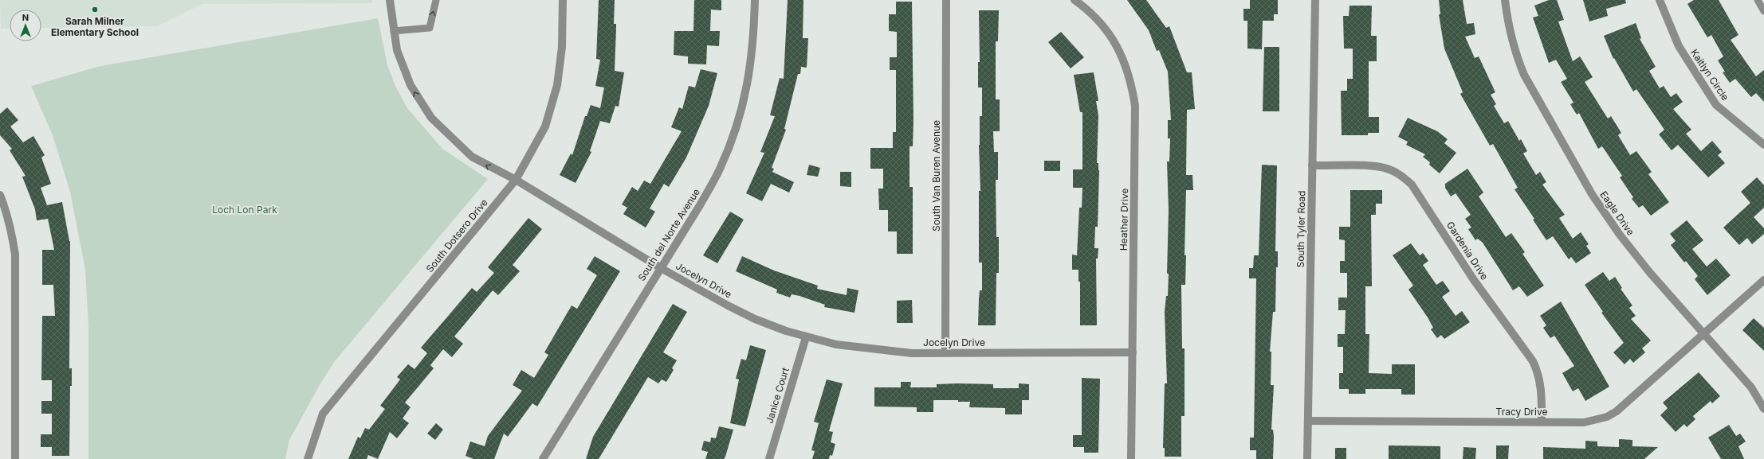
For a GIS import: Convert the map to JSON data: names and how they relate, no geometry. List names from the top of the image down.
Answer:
{
  "streets": {
    "street": [
      "Kaitlyn Circle",
      "South Van Buren Avenue",
      "Eagle Drive",
      "Heather Drive",
      "South Tyler Road",
      "South del Norte Avenue",
      "South Dotsero Drive",
      "Gardenia Drive",
      "Jocelyn Drive",
      "Janice Court",
      "Tracy Drive"
    ]
  },
  "crossings": [
    ["South Van Buren Avenue", "Jocelyn Drive"],
    ["Eagle Drive", "Tracy Drive"],
    ["Heather Drive", "Jocelyn Drive"],
    ["South Tyler Road", "Gardenia Drive"],
    ["South Tyler Road", "Tracy Drive"],
    ["South del Norte Avenue", "Jocelyn Drive"],
    ["South Dotsero Drive", "Jocelyn Drive"],
    ["Gardenia Drive", "Tracy Drive"],
    ["Jocelyn Drive", "Janice Court"]
  ],
  "parks": ["Loch Lon Park"],
  "places": ["Sarah Milner Elementary School"],
  "north": "top"
}
